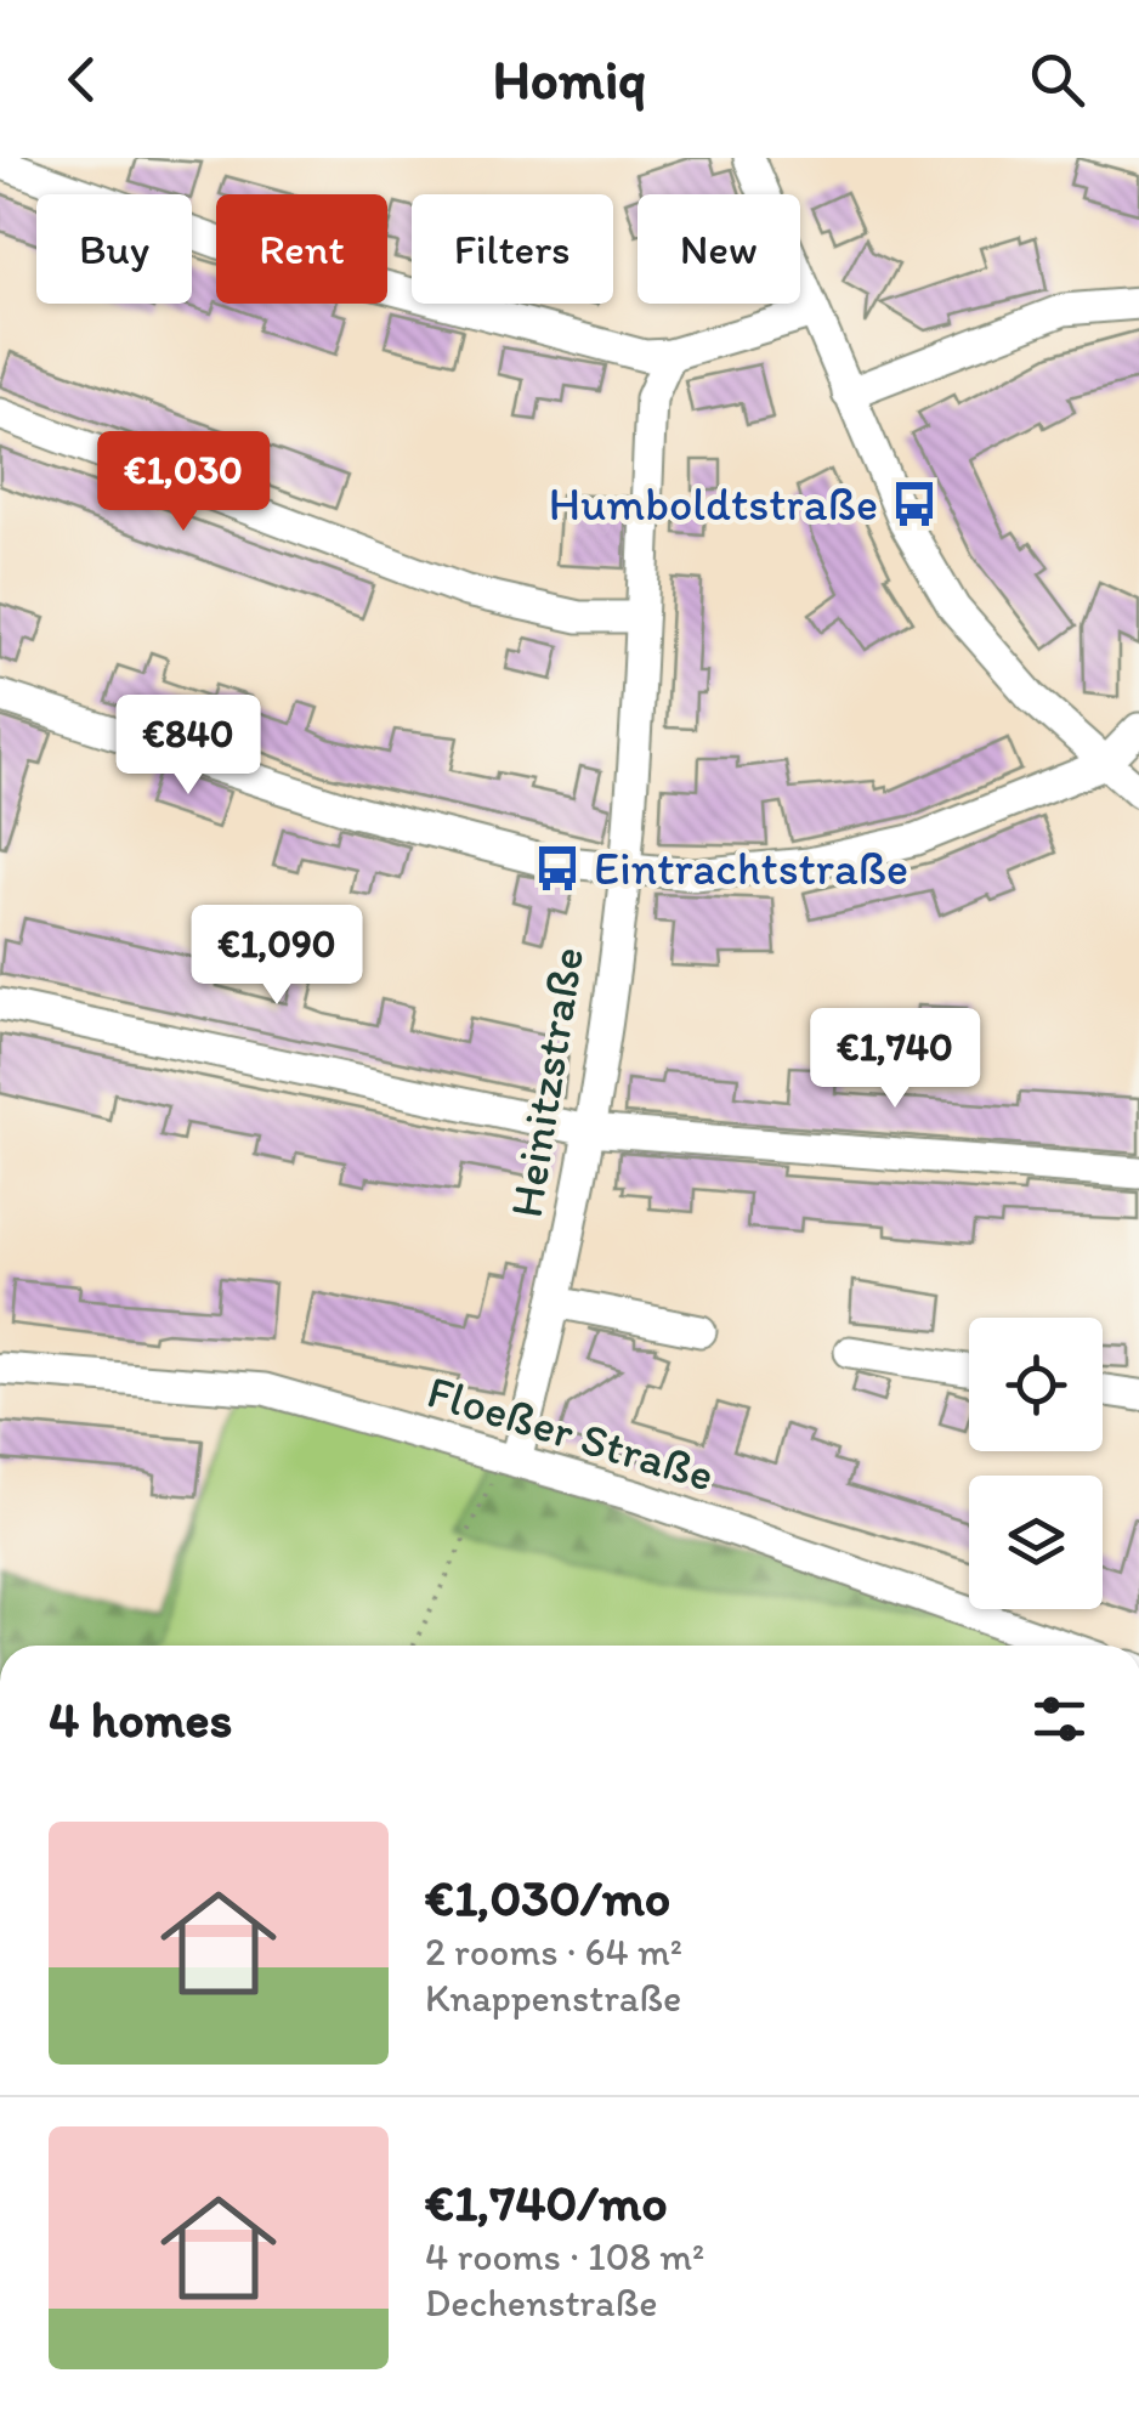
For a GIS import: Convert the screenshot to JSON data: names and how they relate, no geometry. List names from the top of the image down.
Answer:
{
  "streets": {
    "street": ["Heinitzstraße", "Floeßer Straße"]
  },
  "crossings": [
    ["Heinitzstraße", "Floeßer Straße"]
  ],
  "places": {
    "bus stop": ["Humboldtstraße", "Eintrachtstraße"]
  },
  "page": {
    "header": "Homiq",
    "chip": [
      "Buy",
      "Rent",
      "Filters",
      "New"
    ],
    "price": [
      "€1,030",
      "€840",
      "€1,090",
      "€1,740"
    ],
    "heading": "4 homes",
    "list": [
      {
        "name": "€1,030/mo",
        "note": "2 rooms · 64 m² · Knappenstraße"
      },
      {
        "name": "€1,740/mo",
        "note": "4 rooms · 108 m² · Dechenstraße"
      }
    ]
  }
}
